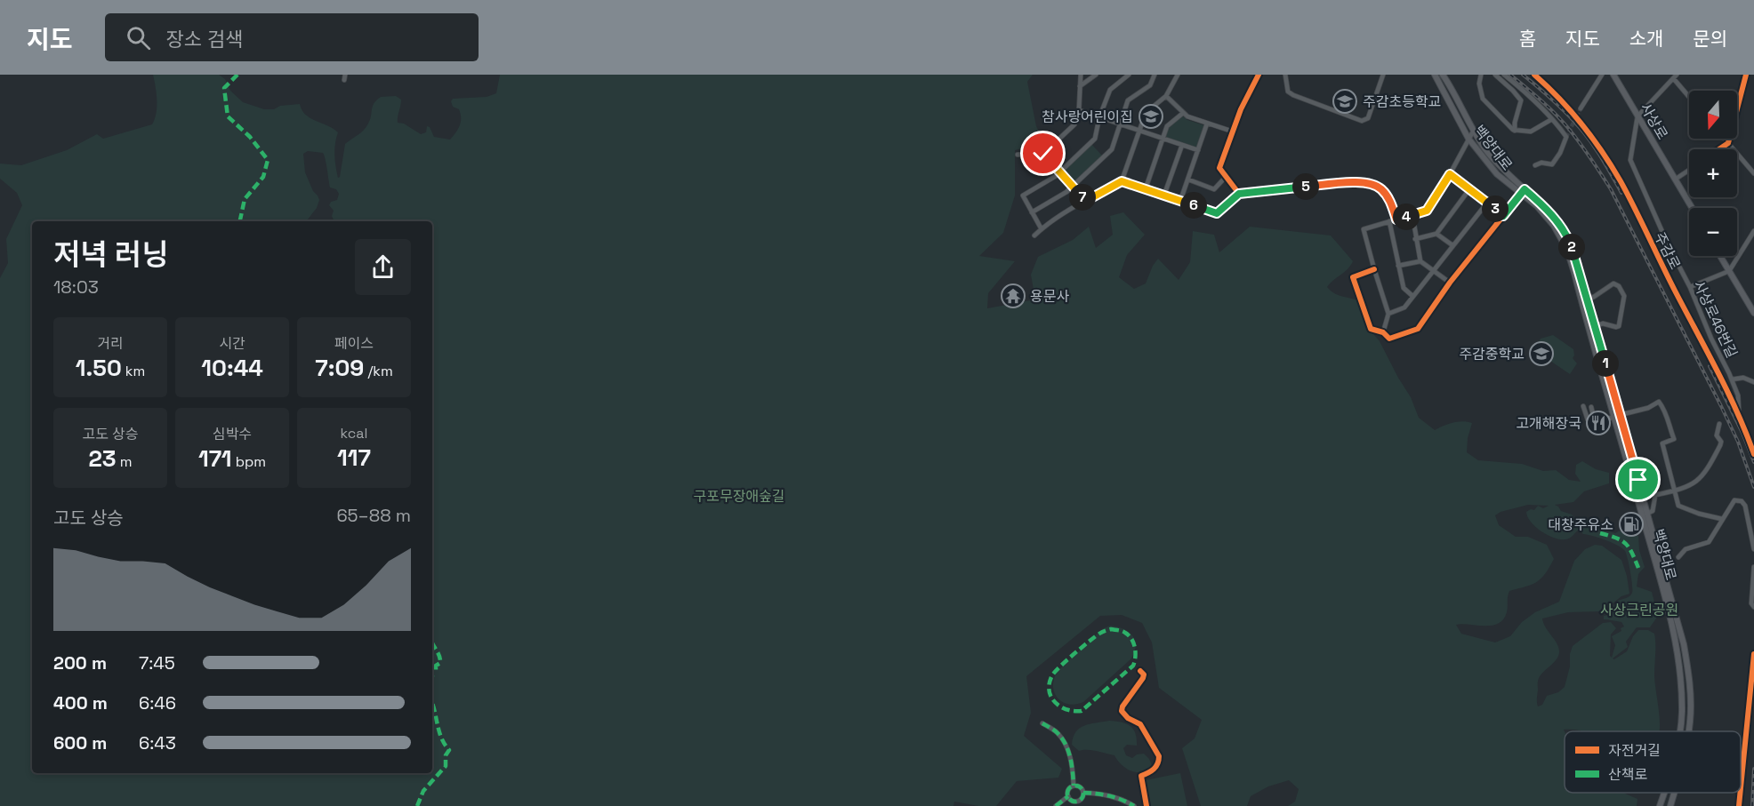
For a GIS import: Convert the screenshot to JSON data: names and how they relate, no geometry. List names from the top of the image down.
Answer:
{
  "streets": {
    "main road": ["사상로", "백양대로"],
    "street": ["주감로", "사상로46번길"]
  },
  "crossings": [
    ["사상로", "사상로46번길"],
    ["주감로", "사상로46번길"]
  ],
  "parks": ["구포무장애숲길", "사상근린공원"],
  "places": {
    "school or university": ["주감초등학교", "참사랑어린이집", "주감중학교"],
    "temple": ["용문사"],
    "restaurant": ["고개해장국"],
    "fuel station": ["대창주유소"]
  },
  "legend": ["자전거길", "산책로"],
  "north": "bottom",
  "page": {
    "header": "지도",
    "search": "장소 검색",
    "nav": [
      "홈",
      "지도",
      "소개",
      "문의"
    ],
    "map_buttons": ["+", "−"],
    "pins": [
      "5",
      "7",
      "6",
      "3",
      "4",
      "2",
      "1"
    ],
    "heading": ["저녁 러닝", "18:03"],
    "stats": [
      ["거리", "1.50 km"],
      ["시간", "10:44"],
      ["페이스", "7:09 /km"],
      ["고도 상승", "23 m"],
      ["심박수", "171 bpm"],
      ["kcal", "117"]
    ],
    "chart": ["고도 상승", "65–88 m"],
    "list": [
      {
        "name": "200 m",
        "note": "7:45"
      },
      {
        "name": "400 m",
        "note": "6:46"
      },
      {
        "name": "600 m",
        "note": "6:43"
      }
    ]
  }
}
